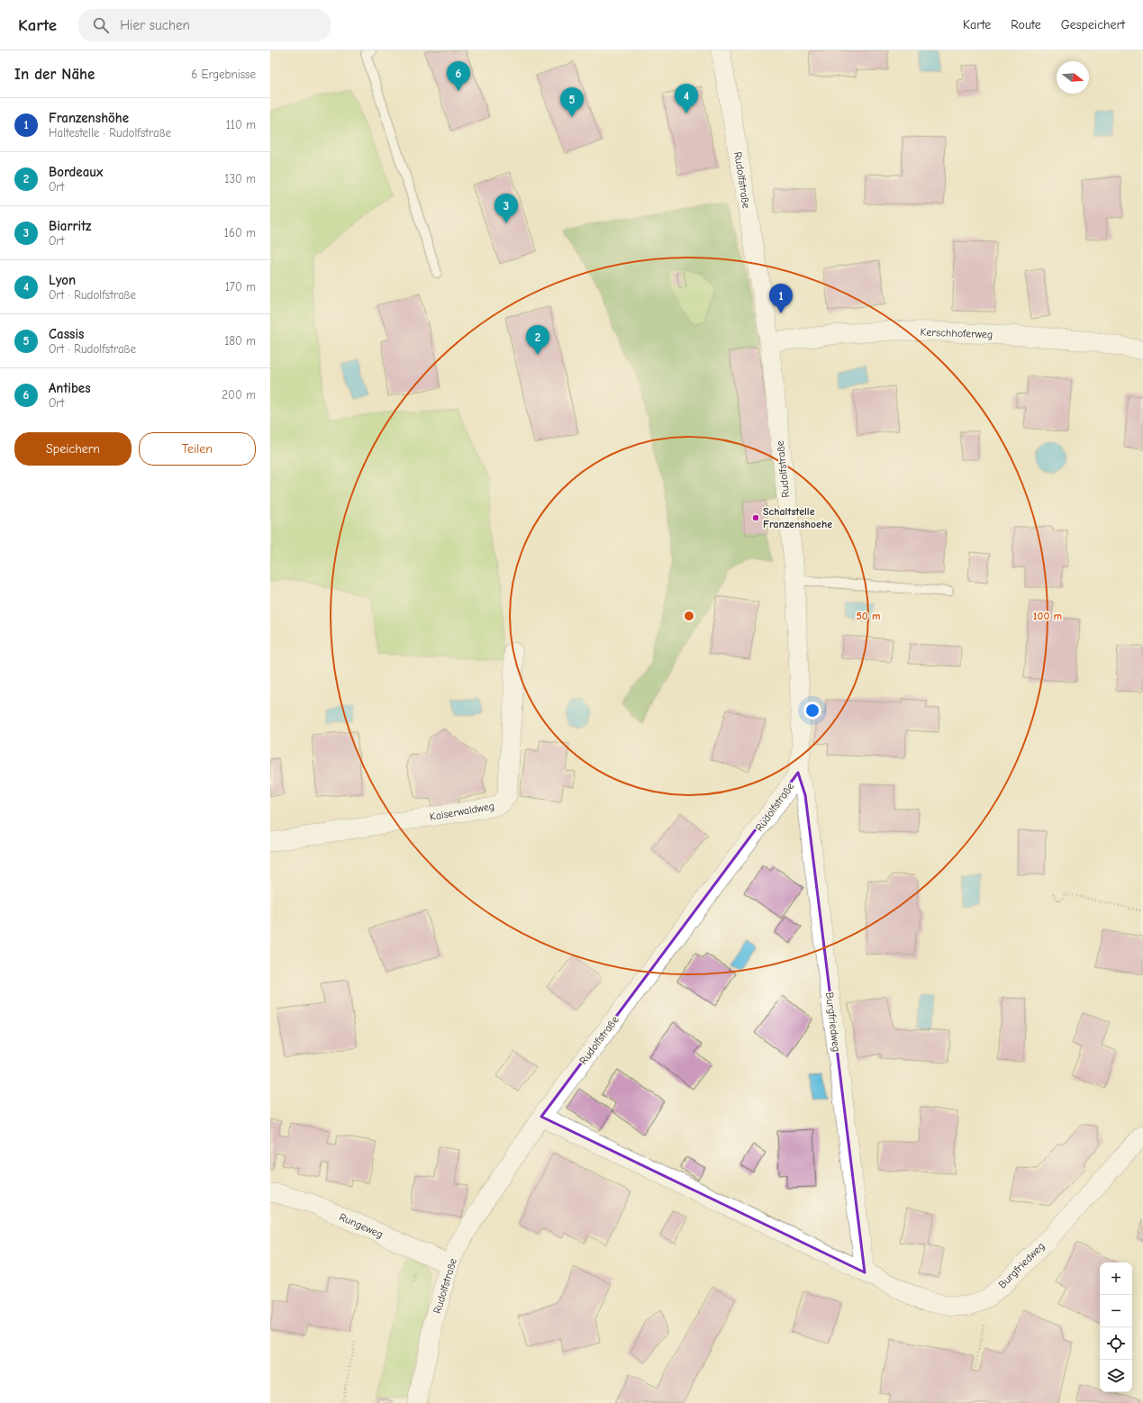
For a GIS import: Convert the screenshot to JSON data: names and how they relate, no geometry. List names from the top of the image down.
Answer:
{
  "streets": {
    "street": [
      "Rudolfstraße",
      "Kerschhoferweg",
      "Kaiserwaldweg",
      "Burgfriedweg",
      "Rungeweg"
    ]
  },
  "crossings": [
    ["Rudolfstraße", "Kerschhoferweg"],
    ["Rudolfstraße", "Burgfriedweg"],
    ["Rudolfstraße", "Rungeweg"]
  ],
  "places": ["Schaltstelle Franzenshoehe"],
  "north": "right",
  "page": {
    "header": "Karte",
    "search": "Hier suchen",
    "nav": ["Karte", "Route", "Gespeichert"],
    "heading": ["In der Nähe", "6 Ergebnisse"],
    "pins": [
      "6",
      "4",
      "5",
      "3",
      "1",
      "2"
    ],
    "list": [
      {
        "mark": "1",
        "name": "Franzenshöhe",
        "note": "Haltestelle · Rudolfstraße",
        "value": "110 m"
      },
      {
        "mark": "2",
        "name": "Bordeaux",
        "note": "Ort",
        "value": "130 m"
      },
      {
        "mark": "3",
        "name": "Biarritz",
        "note": "Ort",
        "value": "160 m"
      },
      {
        "mark": "4",
        "name": "Lyon",
        "note": "Ort · Rudolfstraße",
        "value": "170 m"
      },
      {
        "mark": "5",
        "name": "Cassis",
        "note": "Ort · Rudolfstraße",
        "value": "180 m"
      },
      {
        "mark": "6",
        "name": "Antibes",
        "note": "Ort",
        "value": "200 m"
      }
    ],
    "buttons": ["Speichern", "Teilen"],
    "map_buttons": ["+", "−"]
  },
  "rings": ["50 m", "100 m"]
}
